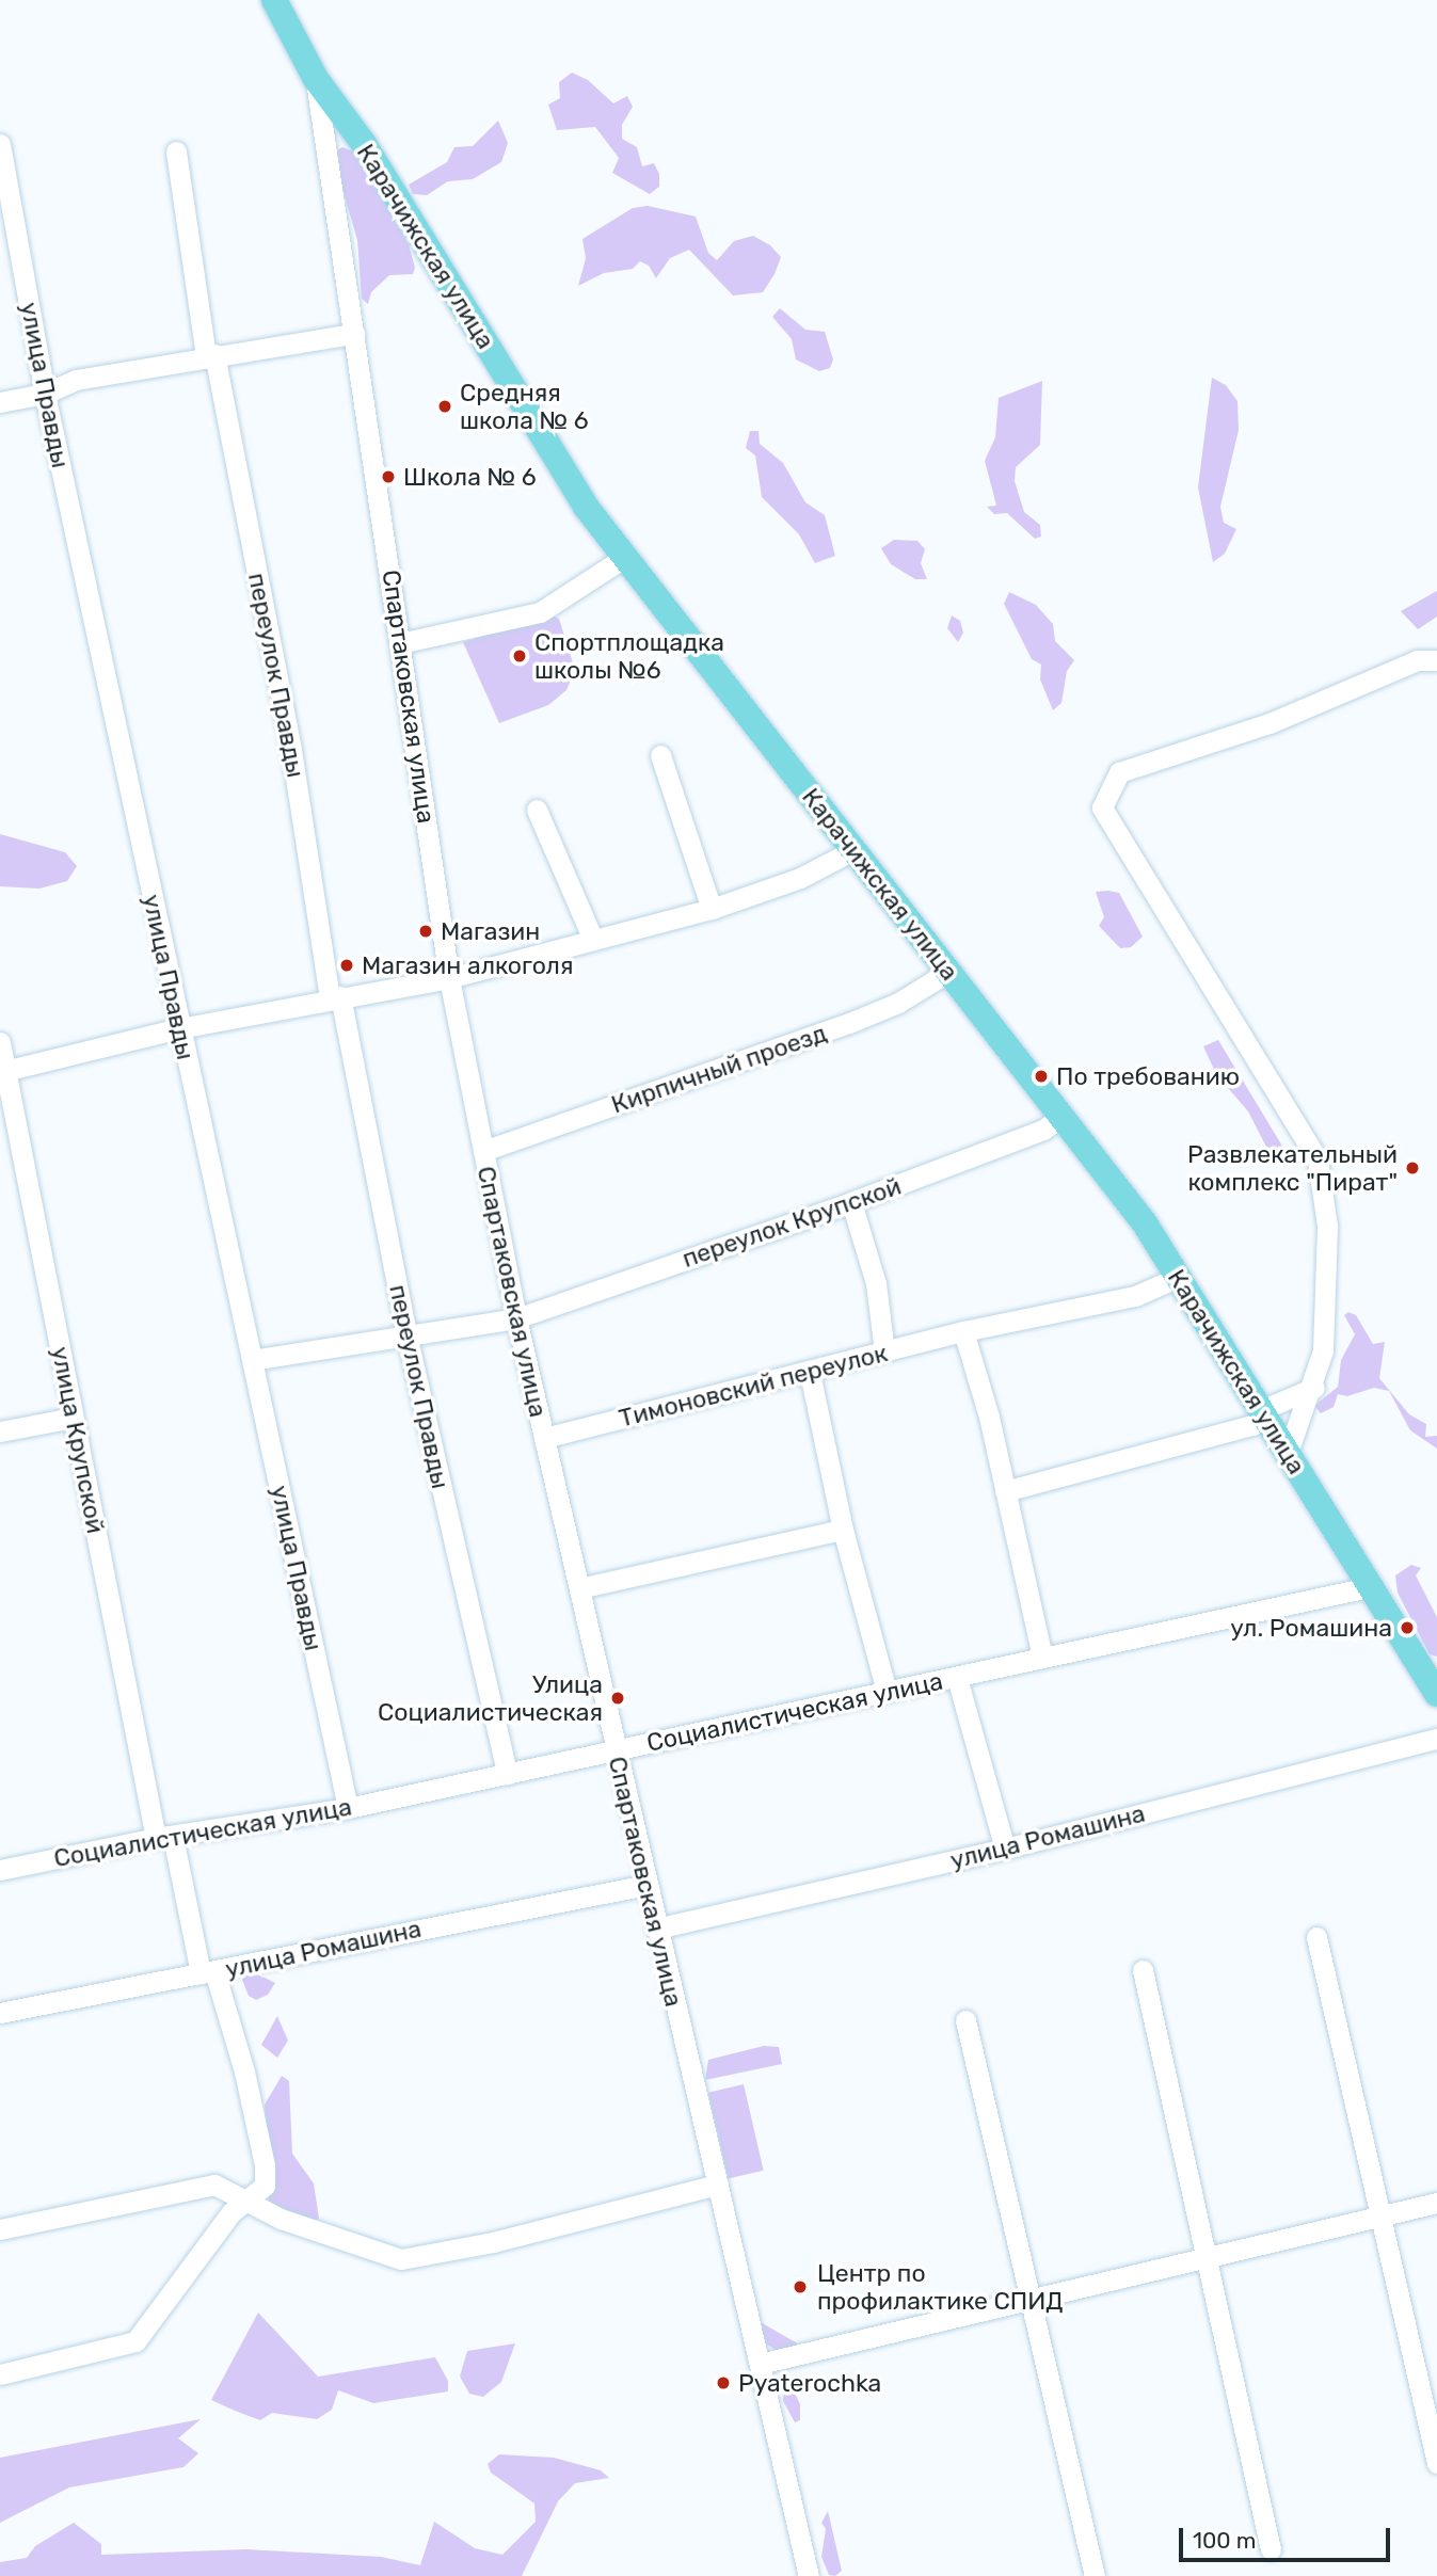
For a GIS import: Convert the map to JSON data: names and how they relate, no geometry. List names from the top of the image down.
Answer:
{
  "streets": {
    "main road": ["Карачижская улица", "Спартаковская улица"],
    "street": [
      "улица Правды",
      "переулок Правды",
      "Кирпичный проезд",
      "переулок Крупской",
      "Тимоновский переулок",
      "улица Крупской",
      "Социалистическая улица",
      "улица Ромашина"
    ]
  },
  "crossings": [
    ["Карачижская улица", "Спартаковская улица"],
    ["Карачижская улица", "Кирпичный проезд"],
    ["Карачижская улица", "переулок Крупской"],
    ["Карачижская улица", "Тимоновский переулок"],
    ["Карачижская улица", "Социалистическая улица"],
    ["улица Правды", "переулок Крупской"],
    ["улица Правды", "Социалистическая улица"],
    ["переулок Правды", "переулок Крупской"],
    ["переулок Правды", "Социалистическая улица"],
    ["Спартаковская улица", "Кирпичный проезд"],
    ["Спартаковская улица", "переулок Крупской"],
    ["Спартаковская улица", "Тимоновский переулок"],
    ["Спартаковская улица", "Социалистическая улица"],
    ["Спартаковская улица", "улица Ромашина"],
    ["улица Крупской", "Социалистическая улица"],
    ["улица Крупской", "улица Ромашина"]
  ],
  "places": [
    "Средняя школа № 6",
    "Школа № 6",
    "Спортплощадка школы №6",
    "Магазин",
    "Магазин алкоголя",
    "По требованию",
    "Развлекательный комплекс \"Пират\"",
    "ул. Ромашина",
    "Улица Социалистическая",
    "Центр по профилактике СПИД",
    "Pyaterochka"
  ],
  "scale_bar": "100 m"
}
